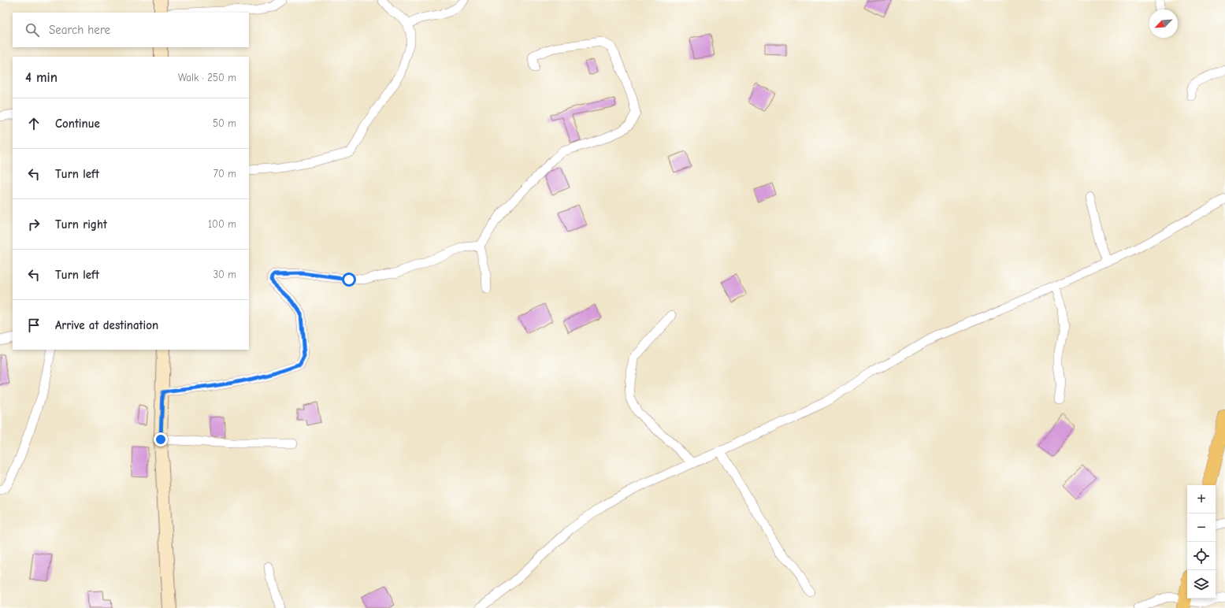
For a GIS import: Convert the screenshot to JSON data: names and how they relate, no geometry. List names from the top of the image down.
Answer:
{
  "north": "bottom left",
  "page": {
    "search": "Search here",
    "heading": ["4 min", "Walk · 250 m"],
    "list": [
      ["Continue", "50 m"],
      ["Turn left", "70 m"],
      ["Turn right", "100 m"],
      ["Turn left", "30 m"],
      "Arrive at destination"
    ],
    "map_buttons": ["+", "−"]
  }
}
